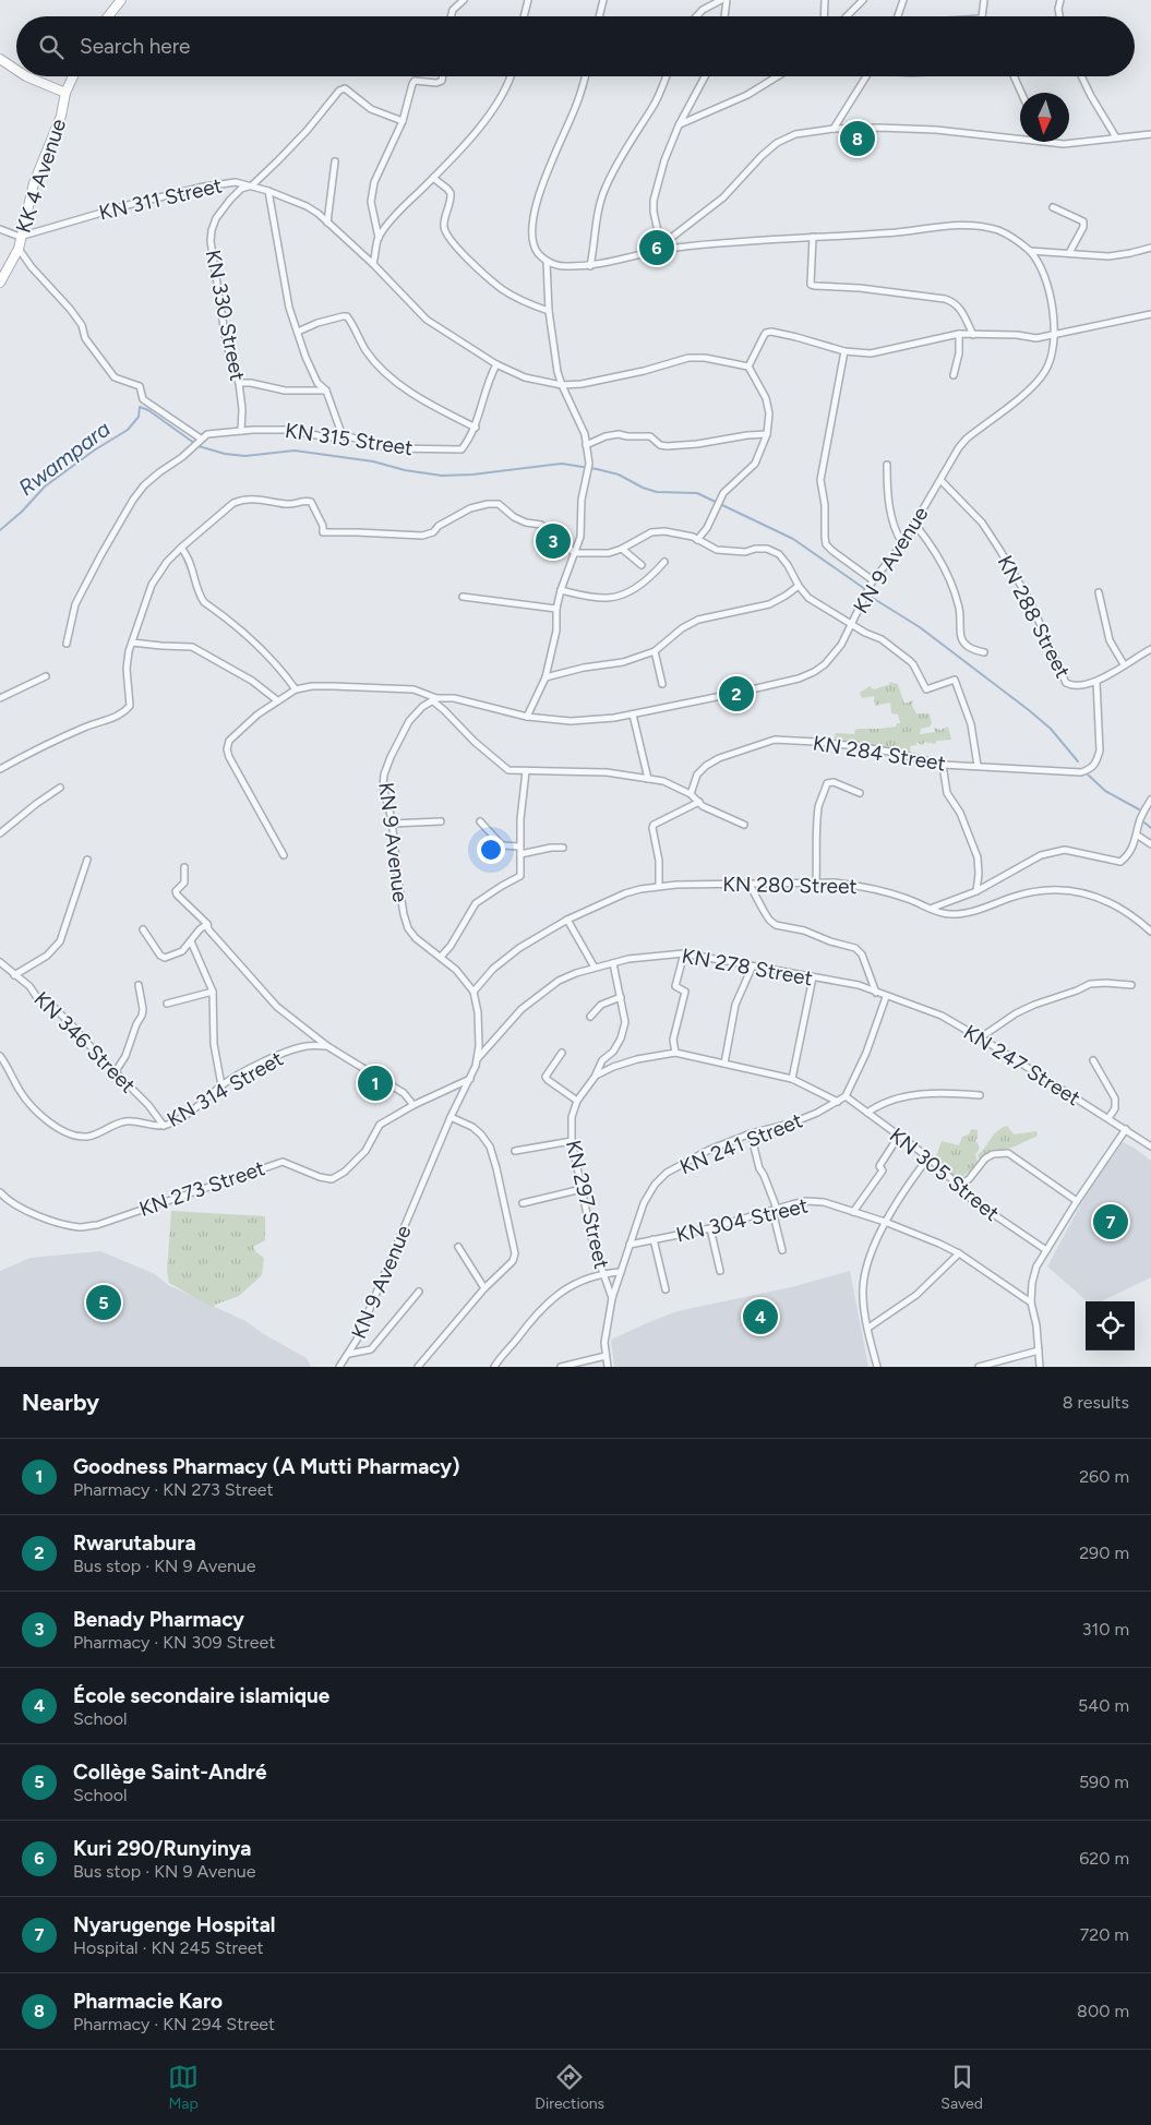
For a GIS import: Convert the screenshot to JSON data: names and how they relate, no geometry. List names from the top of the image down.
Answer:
{
  "streets": {
    "main road": ["KK 4 Avenue"],
    "street": [
      "KN 311 Street",
      "KN 330 Street",
      "KN 315 Street",
      "KN 9 Avenue",
      "KN 288 Street",
      "KN 284 Street",
      "KN 280 Street",
      "KN 278 Street",
      "KN 346 Street",
      "KN 247 Street",
      "KN 314 Street",
      "KN 241 Street",
      "KN 305 Street",
      "KN 273 Street",
      "KN 297 Street",
      "KN 304 Street"
    ]
  },
  "crossings": [
    ["KK 4 Avenue", "KN 311 Street"],
    ["KN 311 Street", "KN 330 Street"],
    ["KN 311 Street", "KN 315 Street"],
    ["KN 330 Street", "KN 315 Street"],
    ["KN 9 Avenue", "KN 288 Street"],
    ["KN 9 Avenue", "KN 280 Street"],
    ["KN 9 Avenue", "KN 278 Street"],
    ["KN 9 Avenue", "KN 273 Street"],
    ["KN 288 Street", "KN 284 Street"],
    ["KN 278 Street", "KN 247 Street"],
    ["KN 278 Street", "KN 241 Street"],
    ["KN 346 Street", "KN 314 Street"],
    ["KN 247 Street", "KN 241 Street"],
    ["KN 241 Street", "KN 305 Street"],
    ["KN 241 Street", "KN 297 Street"],
    ["KN 241 Street", "KN 304 Street"]
  ],
  "water": ["Rwampara"],
  "north": "bottom",
  "page": {
    "search": "Search here",
    "pins": [
      "8",
      "6",
      "3",
      "2",
      "1",
      "7",
      "5",
      "4"
    ],
    "heading": ["Nearby", "8 results"],
    "list": [
      {
        "mark": "1",
        "name": "Goodness Pharmacy (A Mutti Pharmacy)",
        "note": "Pharmacy · KN 273 Street",
        "value": "260 m"
      },
      {
        "mark": "2",
        "name": "Rwarutabura",
        "note": "Bus stop · KN 9 Avenue",
        "value": "290 m"
      },
      {
        "mark": "3",
        "name": "Benady Pharmacy",
        "note": "Pharmacy · KN 309 Street",
        "value": "310 m"
      },
      {
        "mark": "4",
        "name": "École secondaire islamique",
        "note": "School",
        "value": "540 m"
      },
      {
        "mark": "5",
        "name": "Collège Saint-André",
        "note": "School",
        "value": "590 m"
      },
      {
        "mark": "6",
        "name": "Kuri 290/Runyinya",
        "note": "Bus stop · KN 9 Avenue",
        "value": "620 m"
      },
      {
        "mark": "7",
        "name": "Nyarugenge Hospital",
        "note": "Hospital · KN 245 Street",
        "value": "720 m"
      },
      {
        "mark": "8",
        "name": "Pharmacie Karo",
        "note": "Pharmacy · KN 294 Street",
        "value": "800 m"
      }
    ],
    "nav": ["Map", "Directions", "Saved"]
  }
}
